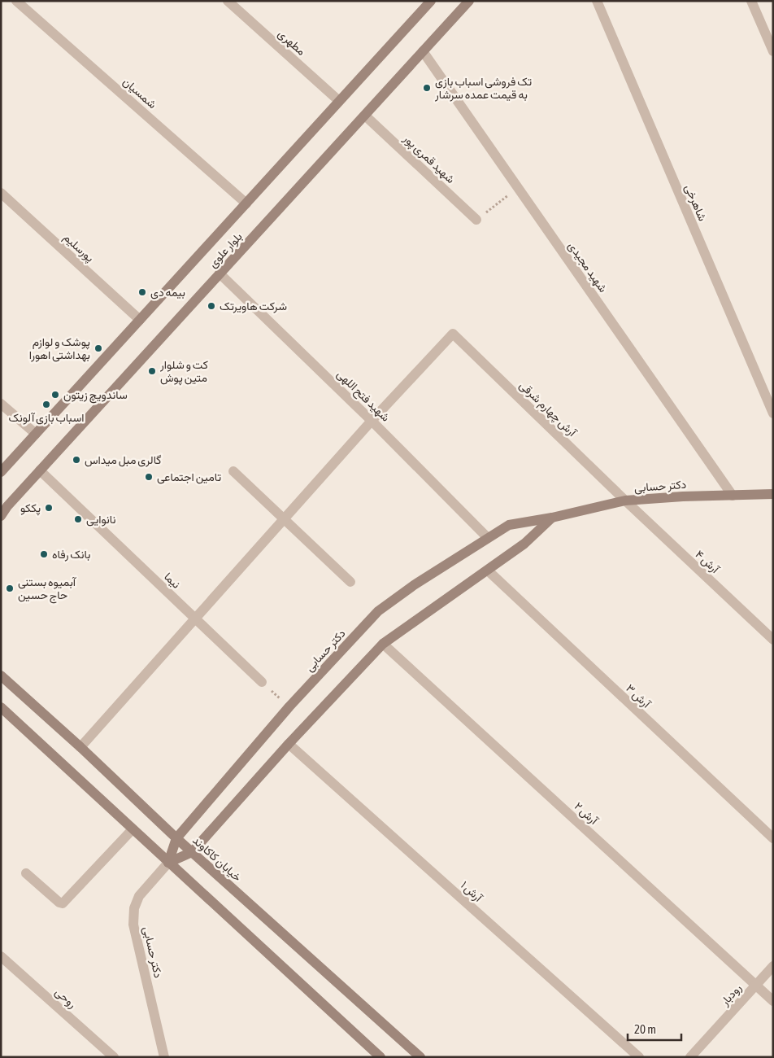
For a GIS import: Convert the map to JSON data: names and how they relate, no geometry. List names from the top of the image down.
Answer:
{
  "streets": {
    "main road": ["بلوار علوی", "دکتر حسابی", "خیابان کاکاوند"],
    "street": [
      "مطهری",
      "شمسیان",
      "شهید قمری پور",
      "شاهرخی",
      "پورسلیم",
      "شهید مجیدی",
      "شهید فتح اللهی",
      "آرش چهارم شرقی",
      "آرش ۴",
      "نیما",
      "آرش ۳",
      "آرش ۲",
      "آرش ۱",
      "رودبار",
      "روحی"
    ]
  },
  "crossings": [
    ["مطهری", "بلوار علوی"],
    ["شمسیان", "بلوار علوی"],
    ["شهید قمری پور", "بلوار علوی"],
    ["پورسلیم", "بلوار علوی"],
    ["بلوار علوی", "شهید مجیدی"],
    ["بلوار علوی", "شهید فتح اللهی"],
    ["بلوار علوی", "نیما"],
    ["شهید مجیدی", "دکتر حسابی"],
    ["شهید فتح اللهی", "آرش چهارم شرقی"],
    ["شهید فتح اللهی", "دکتر حسابی"],
    ["آرش چهارم شرقی", "دکتر حسابی"],
    ["آرش چهارم شرقی", "آرش ۴"],
    ["دکتر حسابی", "آرش ۴"],
    ["دکتر حسابی", "آرش ۳"],
    ["دکتر حسابی", "آرش ۲"],
    ["دکتر حسابی", "خیابان کاکاوند"],
    ["دکتر حسابی", "آرش ۱"],
    ["آرش ۲", "رودبار"]
  ],
  "places": [
    "تک فروشی اسباب بازی به قیمت عمده سرشار",
    "بیمه دی",
    "شرکت هاویرتک",
    "پوشک و لوازم بهداشتی اهورا",
    "کت و شلوار متین پوش",
    "ساندویچ زیتون",
    "اسباب بازی آلونک",
    "گالری مبل میداس",
    "تامین اجتماعی",
    "پککو",
    "نانوایی",
    "بانک رفاه",
    "آبمیوه بستنی حاج حسین"
  ],
  "scale_bar": "20 m"
}
